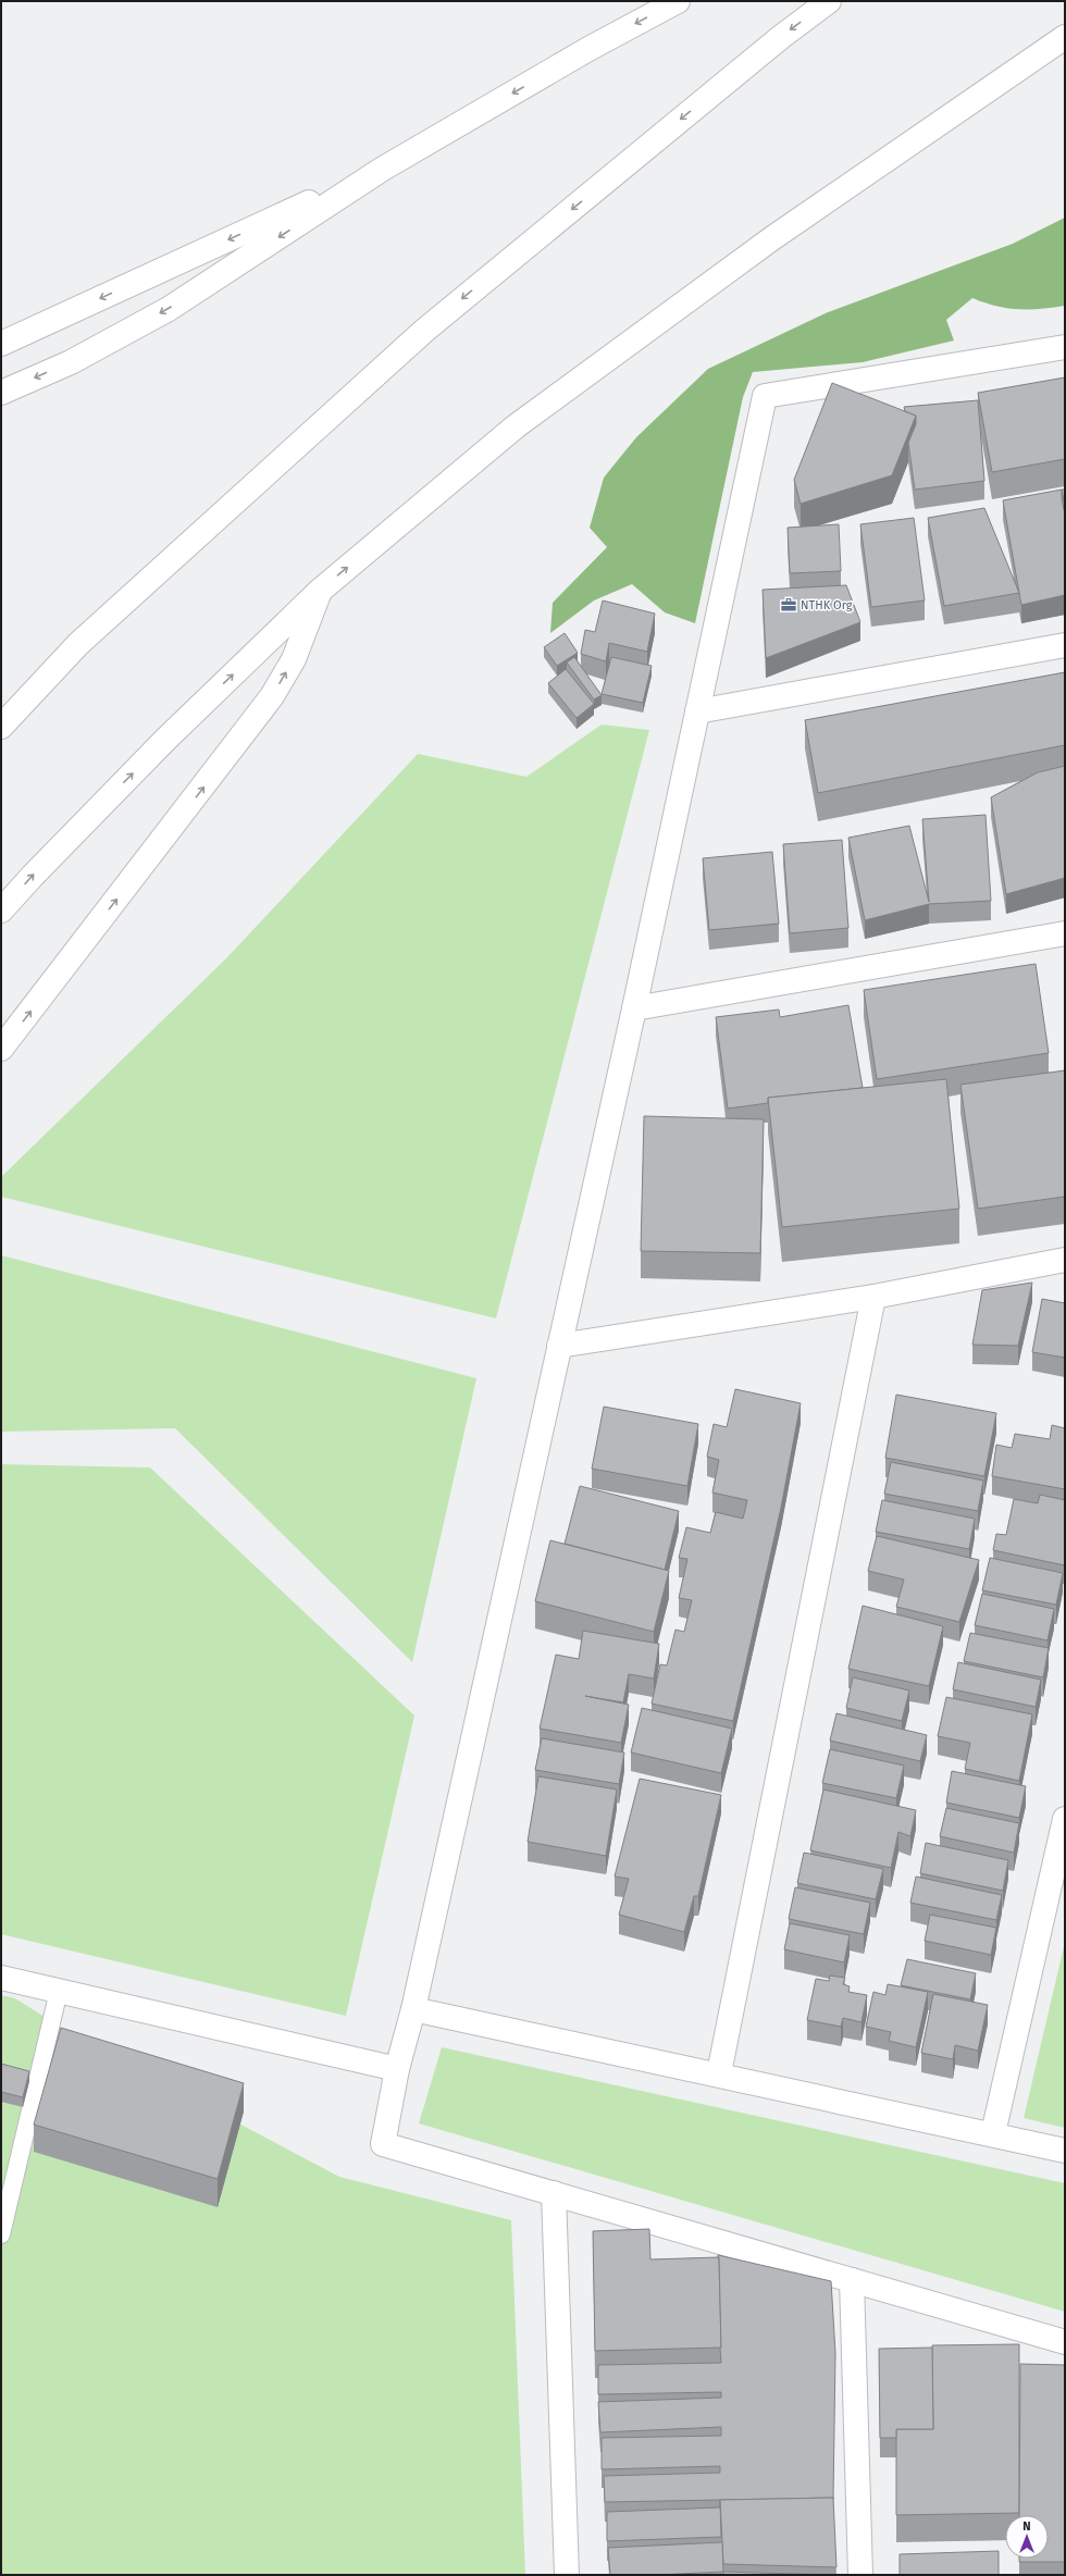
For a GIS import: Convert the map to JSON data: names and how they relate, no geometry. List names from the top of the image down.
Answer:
{
  "places": {
    "office": ["NTHK Org"]
  },
  "north": "top"
}
